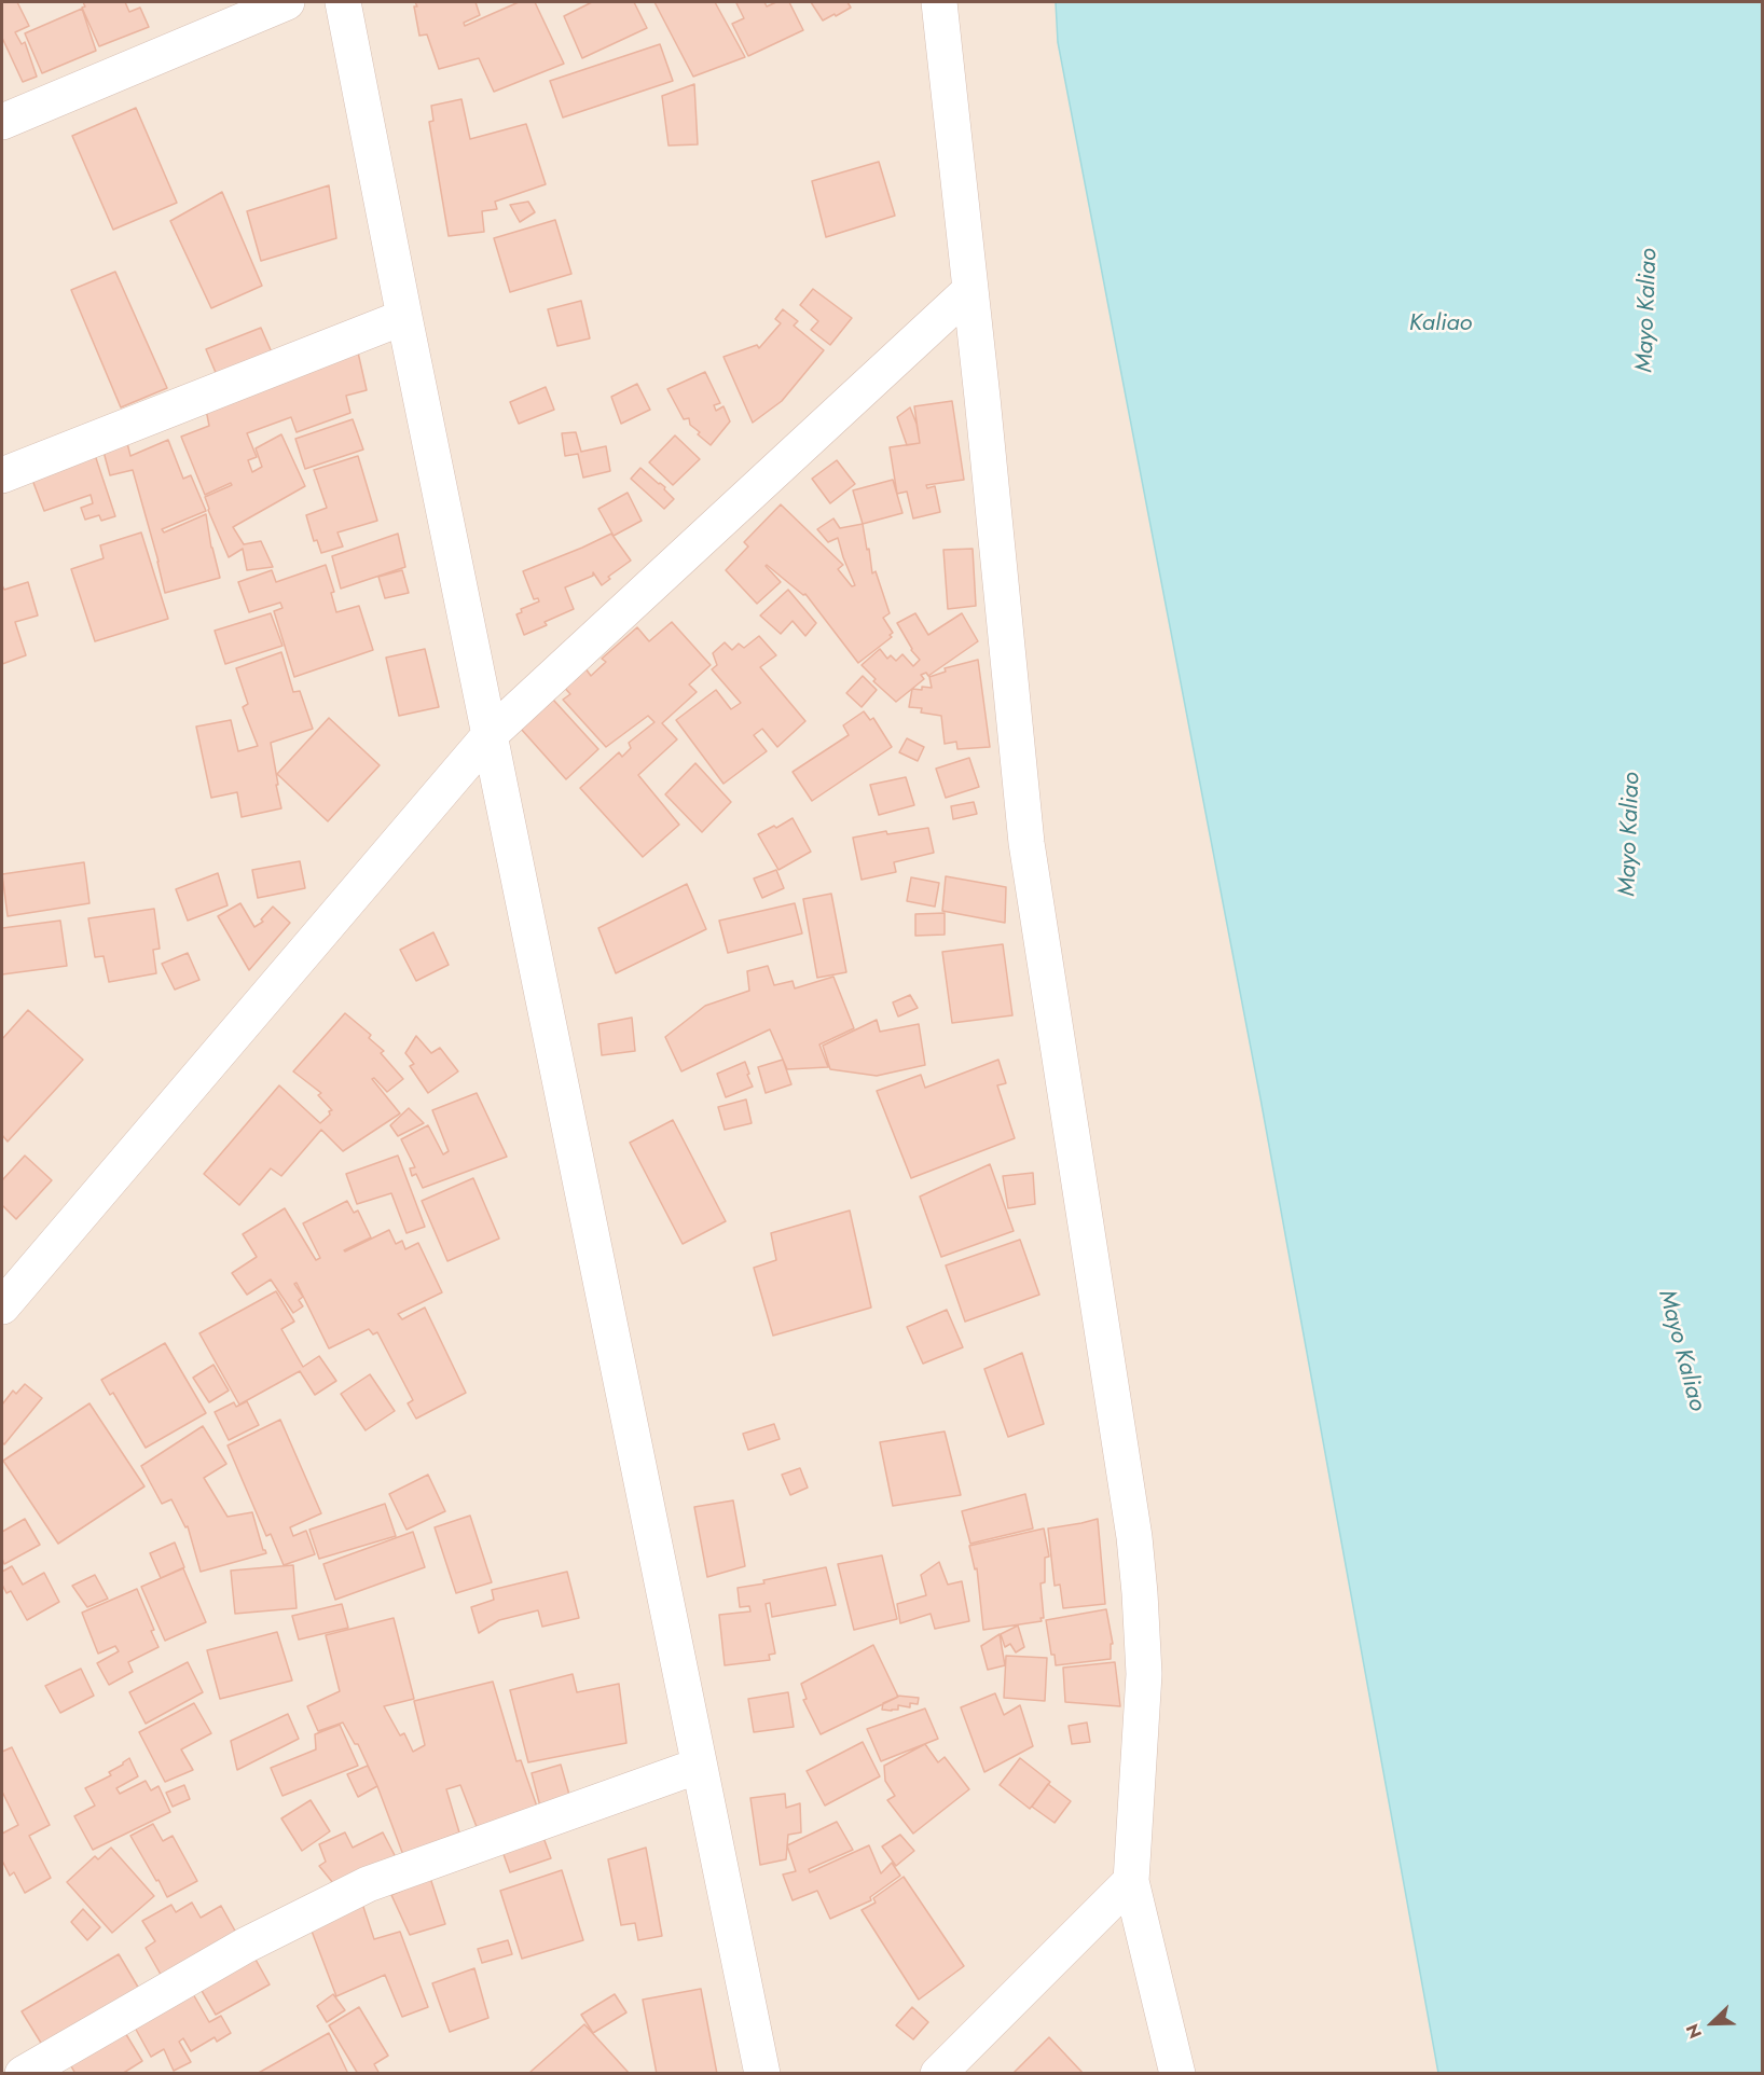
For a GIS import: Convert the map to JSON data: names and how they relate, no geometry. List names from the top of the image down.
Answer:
{
  "water": ["Mayo Kaliao", "Kaliao"],
  "north": "bottom left"
}
